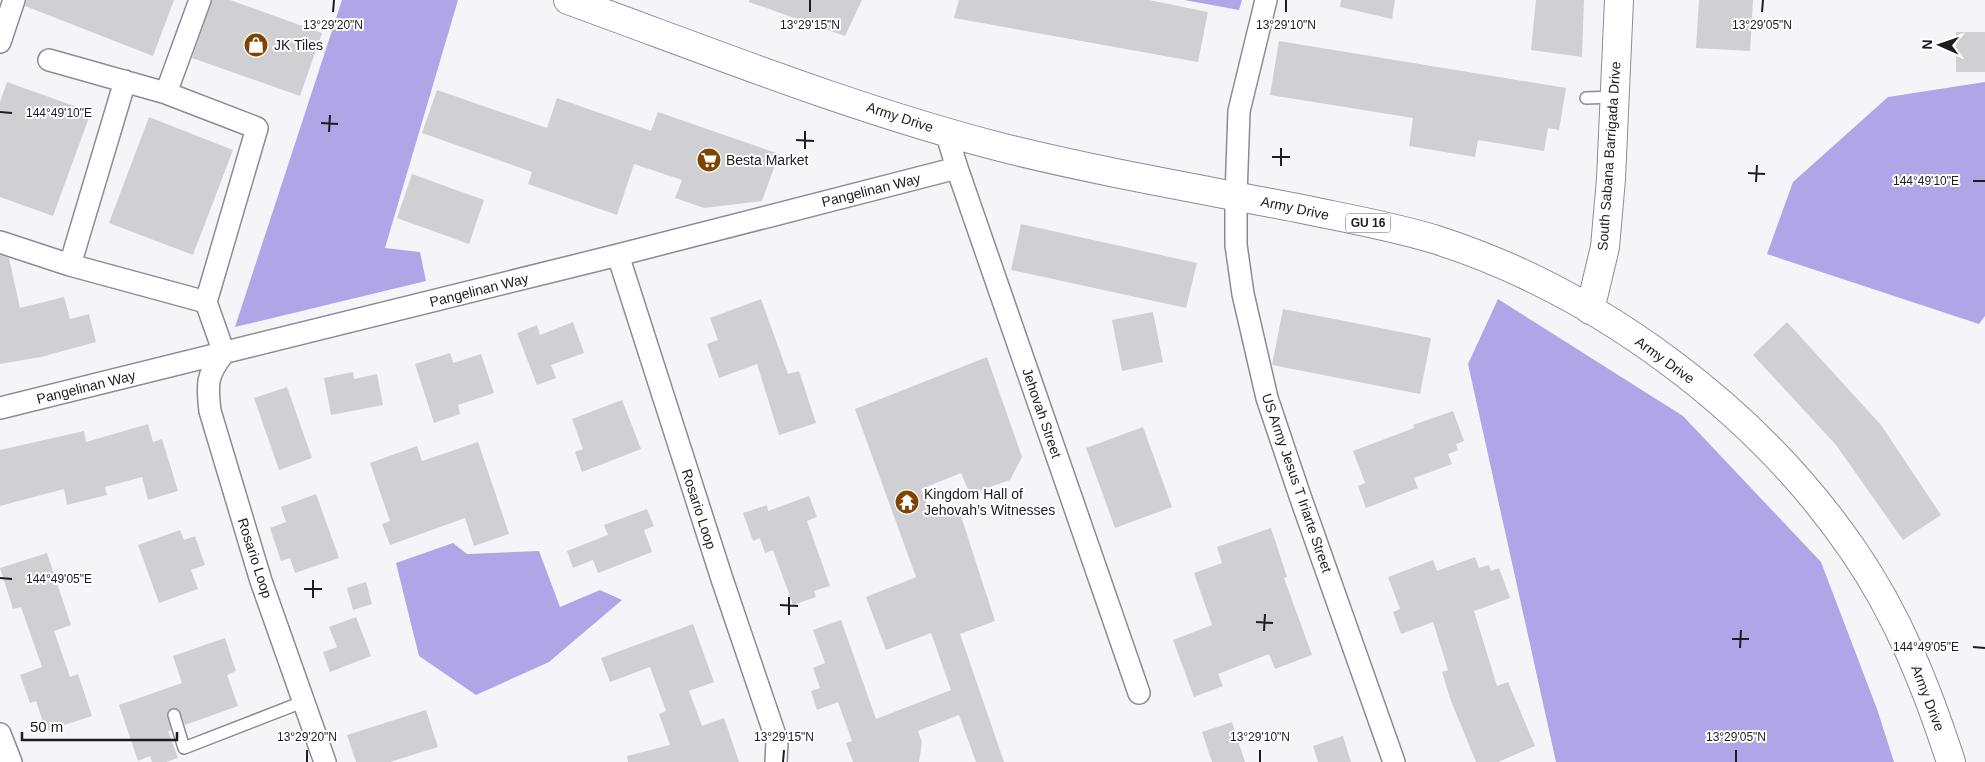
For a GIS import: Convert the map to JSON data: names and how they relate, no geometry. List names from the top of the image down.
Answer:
{
  "streets": {
    "main road": ["Army Drive", "South Sabana Barrigada Drive", "GU 16"],
    "street": [
      "Pangelinan Way",
      "Jehovah Street",
      "US Army Jesus T Iriarte Street",
      "Rosario Loop"
    ]
  },
  "crossings": [
    ["Army Drive", "South Sabana Barrigada Drive"],
    ["Army Drive", "Jehovah Street"],
    ["Army Drive", "US Army Jesus T Iriarte Street"],
    ["Pangelinan Way", "Jehovah Street"],
    ["Pangelinan Way", "Rosario Loop"]
  ],
  "places": {
    "shop": ["JK Tiles"],
    "supermarket": ["Besta Market"],
    "temple": ["Kingdom Hall of Jehovah’s Witnesses"]
  },
  "scale_bar": "50 m",
  "north": "left",
  "coordinates": [
    "13°29'20\"N",
    "13°29'15\"N",
    "13°29'10\"N",
    "13°29'05\"N",
    "144°49'10\"E",
    "144°49'05\"E"
  ]
}
